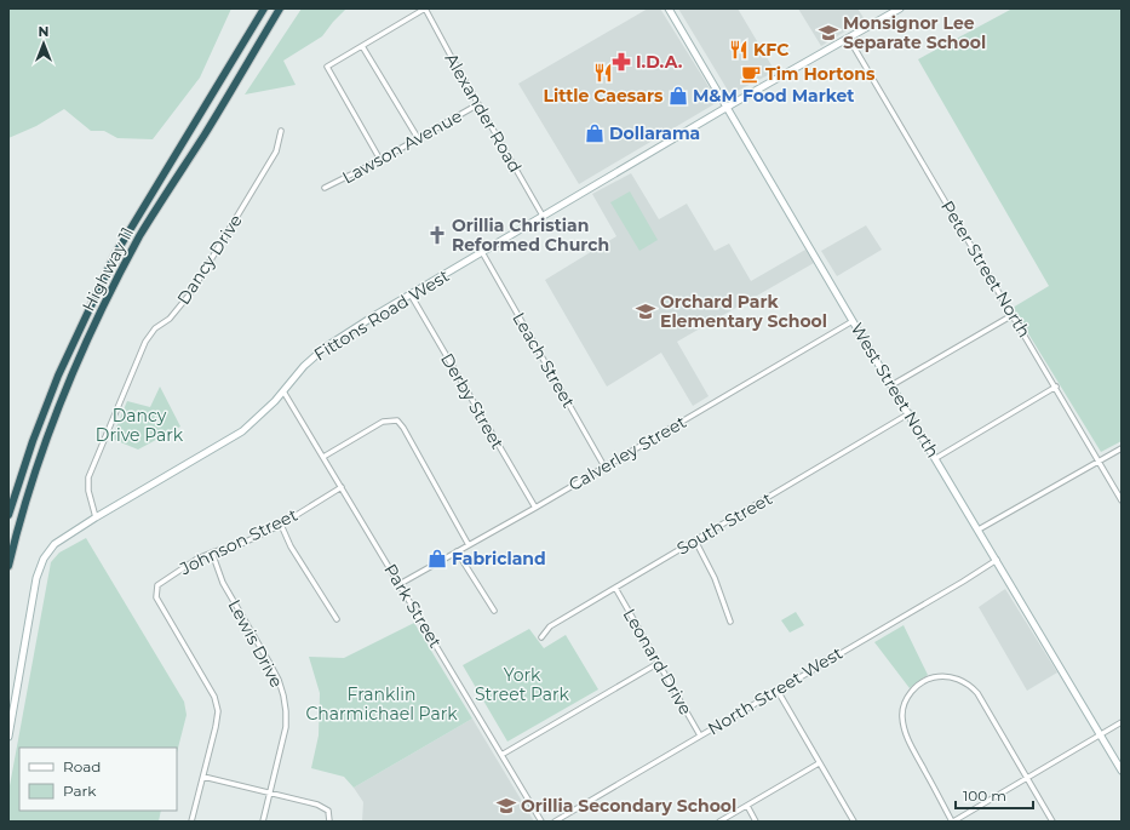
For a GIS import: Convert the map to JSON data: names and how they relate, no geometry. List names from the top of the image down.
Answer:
{
  "streets": {
    "highway": ["Highway 11"],
    "street": [
      "Alexander Road",
      "Lawson Avenue",
      "Dancy Drive",
      "Peter Street North",
      "Fittons Road West",
      "Leach Street",
      "West Street North",
      "Derby Street",
      "Calverley Street",
      "South Street",
      "Johnson Street",
      "Park Street",
      "Lewis Drive",
      "Leonard Drive",
      "North Street West"
    ]
  },
  "crossings": [
    ["Alexander Road", "Lawson Avenue"],
    ["Alexander Road", "Fittons Road West"],
    ["Dancy Drive", "Fittons Road West"],
    ["Peter Street North", "Fittons Road West"],
    ["Fittons Road West", "Leach Street"],
    ["Fittons Road West", "West Street North"],
    ["Fittons Road West", "Derby Street"],
    ["Fittons Road West", "Park Street"],
    ["Leach Street", "Calverley Street"],
    ["West Street North", "Calverley Street"],
    ["West Street North", "South Street"],
    ["West Street North", "North Street West"],
    ["Derby Street", "Calverley Street"],
    ["Calverley Street", "Park Street"],
    ["South Street", "Leonard Drive"],
    ["Johnson Street", "Park Street"],
    ["Johnson Street", "Lewis Drive"],
    ["Leonard Drive", "North Street West"]
  ],
  "parks": ["Dancy Drive Park", "York Street Park", "Franklin Charmichael Park"],
  "places": {
    "school or university": ["Monsignor Lee Separate School", "Orchard Park Elementary School", "Orillia Secondary School"],
    "restaurant": ["KFC", "Little Caesars"],
    "pharmacy": ["I.D.A."],
    "cafe": ["Tim Hortons"],
    "shop": ["M&M Food Market", "Dollarama", "Fabricland"],
    "church": ["Orillia Christian Reformed Church"]
  },
  "legend": ["Road", "Park"],
  "scale_bar": "100 m",
  "north": "top"
}
